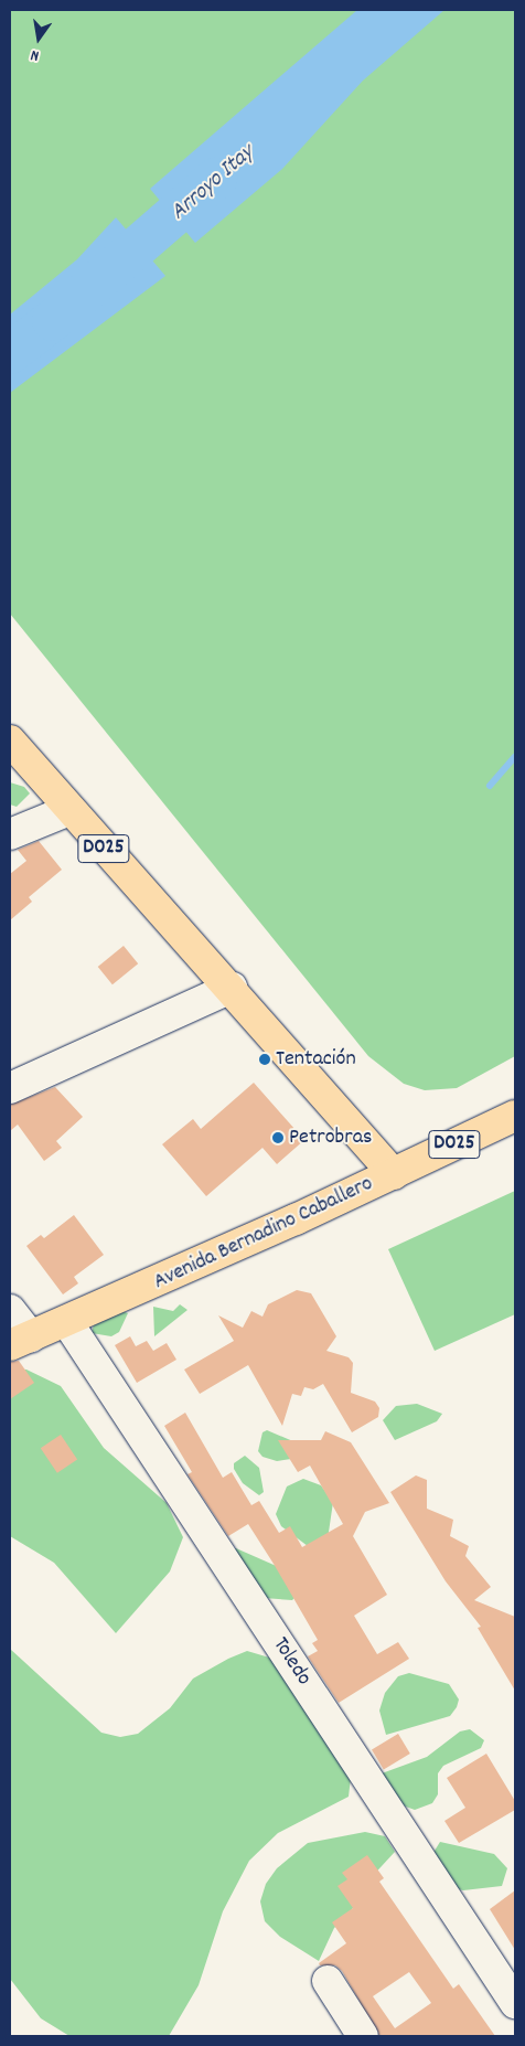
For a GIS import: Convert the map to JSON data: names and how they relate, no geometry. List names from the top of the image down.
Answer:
{
  "streets": {
    "main road": ["D025", "Avenida Bernadino Caballero"],
    "street": ["Toledo"]
  },
  "crossings": [
    ["D025", "Avenida Bernadino Caballero"],
    ["Avenida Bernadino Caballero", "Toledo"]
  ],
  "water": ["Arroyo Itay"],
  "places": ["Tentación", "Petrobras"],
  "north": "bottom"
}
